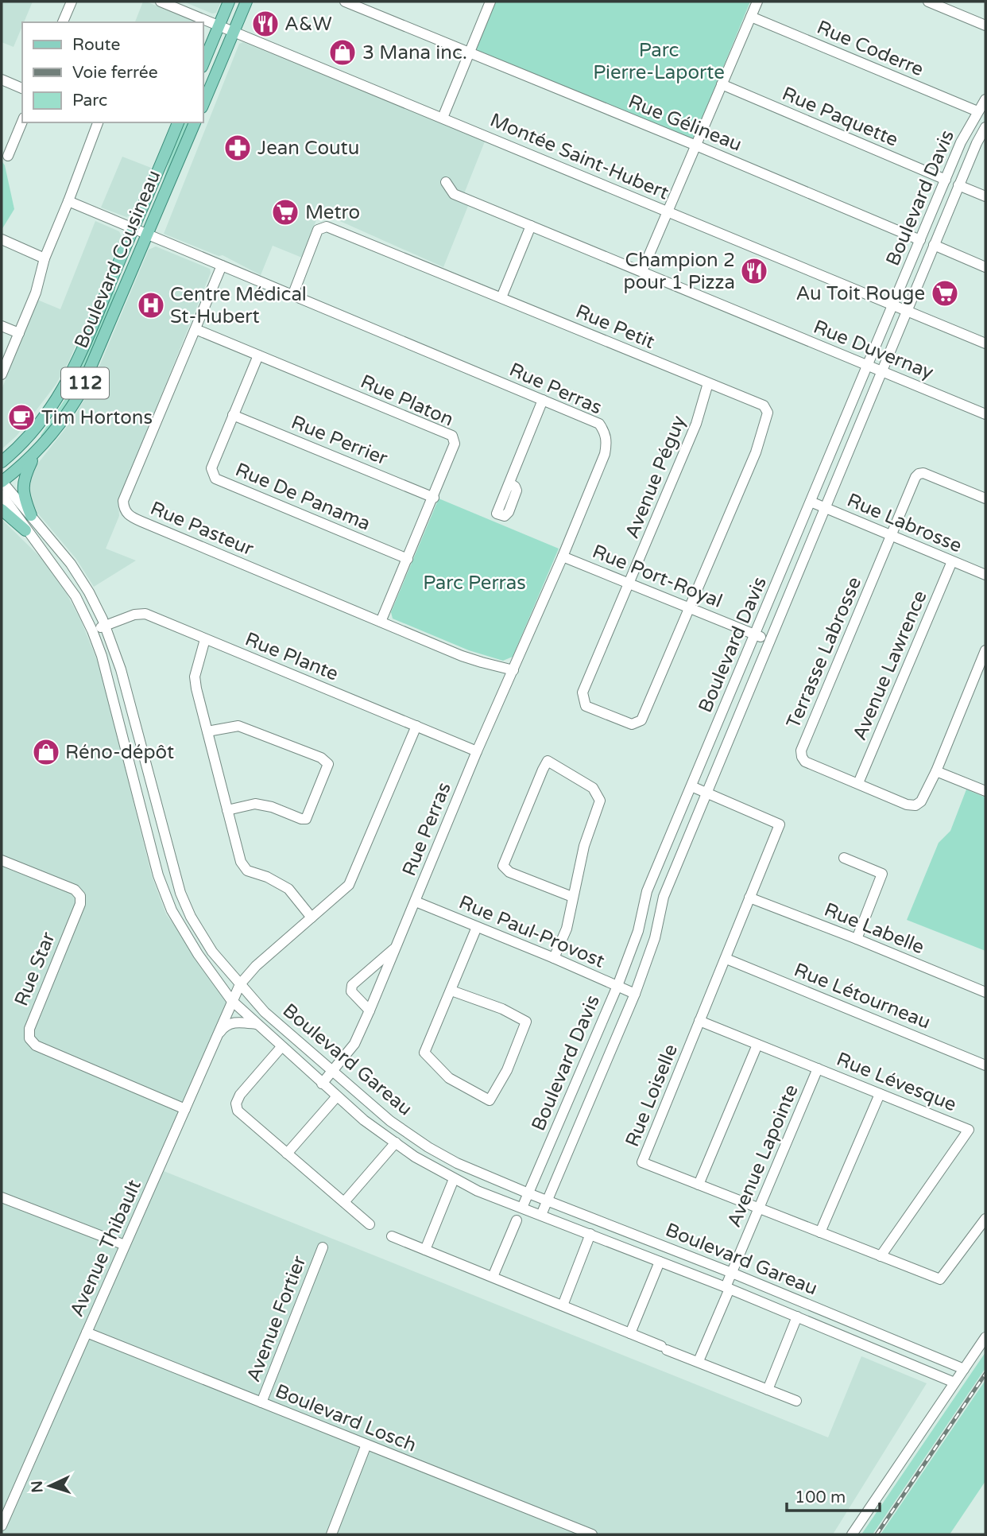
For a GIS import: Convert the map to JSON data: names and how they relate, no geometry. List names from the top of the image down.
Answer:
{
  "streets": {
    "main road": ["Boulevard Cousineau", "112"],
    "street": [
      "Rue Coderre",
      "Rue Paquette",
      "Rue Gélineau",
      "Montée Saint-Hubert",
      "Boulevard Davis",
      "Rue Petit",
      "Rue Duvernay",
      "Rue Perras",
      "Rue Platon",
      "Rue Perrier",
      "Avenue Péguy",
      "Rue De Panama",
      "Rue Labrosse",
      "Rue Pasteur",
      "Rue Port-Royal",
      "Terrasse Labrosse",
      "Rue Plante",
      "Avenue Lawrence",
      "Rue Labelle",
      "Rue Paul-Provost",
      "Rue Star",
      "Rue Létourneau",
      "Boulevard Gareau",
      "Rue Lévesque",
      "Rue Loiselle",
      "Avenue Lapointe",
      "Avenue Thibault",
      "Avenue Fortier",
      "Boulevard Losch"
    ]
  },
  "crossings": [
    ["Rue Coderre", "Boulevard Davis"],
    ["Rue Paquette", "Boulevard Davis"],
    ["Rue Gélineau", "Boulevard Davis"],
    ["Montée Saint-Hubert", "Boulevard Davis"],
    ["Boulevard Davis", "Rue Duvernay"],
    ["Boulevard Davis", "Rue Labrosse"],
    ["Boulevard Davis", "Rue Port-Royal"],
    ["Boulevard Davis", "Rue Paul-Provost"],
    ["Boulevard Davis", "Boulevard Gareau"],
    ["Boulevard Davis", "Rue Loiselle"],
    ["Boulevard Cousineau", "Rue Perras"],
    ["Boulevard Cousineau", "Boulevard Gareau"],
    ["Rue Petit", "Rue Perras"],
    ["Rue Petit", "Avenue Péguy"],
    ["Rue Petit", "Rue Port-Royal"],
    ["Rue Perras", "Rue Pasteur"],
    ["Rue Perras", "Rue Port-Royal"],
    ["Rue Perras", "Rue Plante"],
    ["Rue Perras", "Rue Paul-Provost"],
    ["Rue Perras", "Boulevard Gareau"],
    ["Rue Platon", "Rue Perrier"],
    ["Rue Platon", "Rue De Panama"],
    ["Rue Platon", "Rue Pasteur"],
    ["Rue Perrier", "Rue De Panama"],
    ["Avenue Péguy", "Rue Port-Royal"],
    ["Rue Labrosse", "Terrasse Labrosse"],
    ["Rue Labrosse", "Avenue Lawrence"],
    ["Terrasse Labrosse", "Avenue Lawrence"],
    ["Rue Plante", "Boulevard Gareau"],
    ["Rue Plante", "Avenue Thibault"],
    ["Rue Labelle", "Rue Loiselle"],
    ["Rue Star", "Avenue Thibault"],
    ["Rue Létourneau", "Rue Loiselle"],
    ["Boulevard Gareau", "Avenue Lapointe"],
    ["Boulevard Gareau", "Avenue Thibault"],
    ["Rue Lévesque", "Rue Loiselle"],
    ["Rue Lévesque", "Avenue Lapointe"],
    ["Rue Loiselle", "Avenue Lapointe"],
    ["Avenue Thibault", "Boulevard Losch"],
    ["Avenue Fortier", "Boulevard Losch"]
  ],
  "parks": ["Parc Pierre-Laporte", "Parc Perras"],
  "places": {
    "restaurant": ["A&W", "Champion 2 pour 1 Pizza"],
    "shop": ["3 Mana inc.", "Réno-dépôt"],
    "pharmacy": ["Jean Coutu"],
    "supermarket": ["Metro", "Au Toit Rouge"],
    "hospital": ["Centre Médical St-Hubert"],
    "cafe": ["Tim Hortons"]
  },
  "legend": ["Route", "Voie ferrée", "Parc"],
  "scale_bar": "100 m",
  "north": "left"
}
